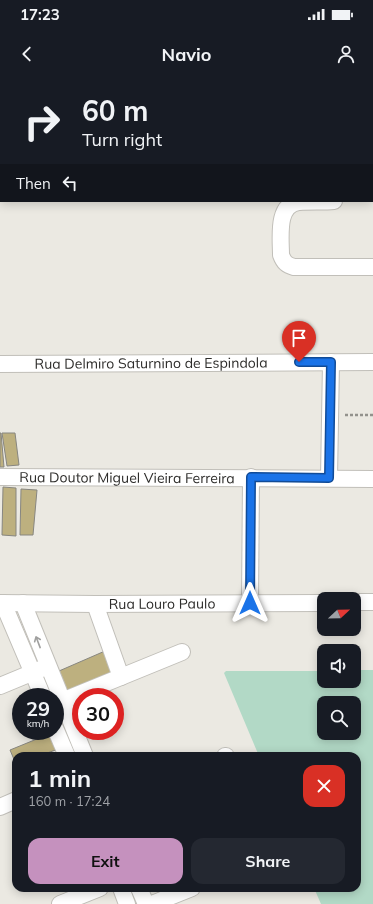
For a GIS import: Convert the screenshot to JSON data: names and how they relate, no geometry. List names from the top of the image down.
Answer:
{
  "streets": {
    "street": ["Rua Delmiro Saturnino de Espindola", "Rua Doutor Miguel Vieira Ferreira", "Rua Louro Paulo"]
  },
  "north": "right",
  "page": {
    "status": "17:23",
    "header": "Navio",
    "turn": ["60 m", "Turn right"],
    "then": "Then",
    "speed": "29 km/h",
    "limit": "30",
    "heading": ["1 min", "160 m · 17:24"],
    "buttons": ["Exit", "Share"]
  }
}
